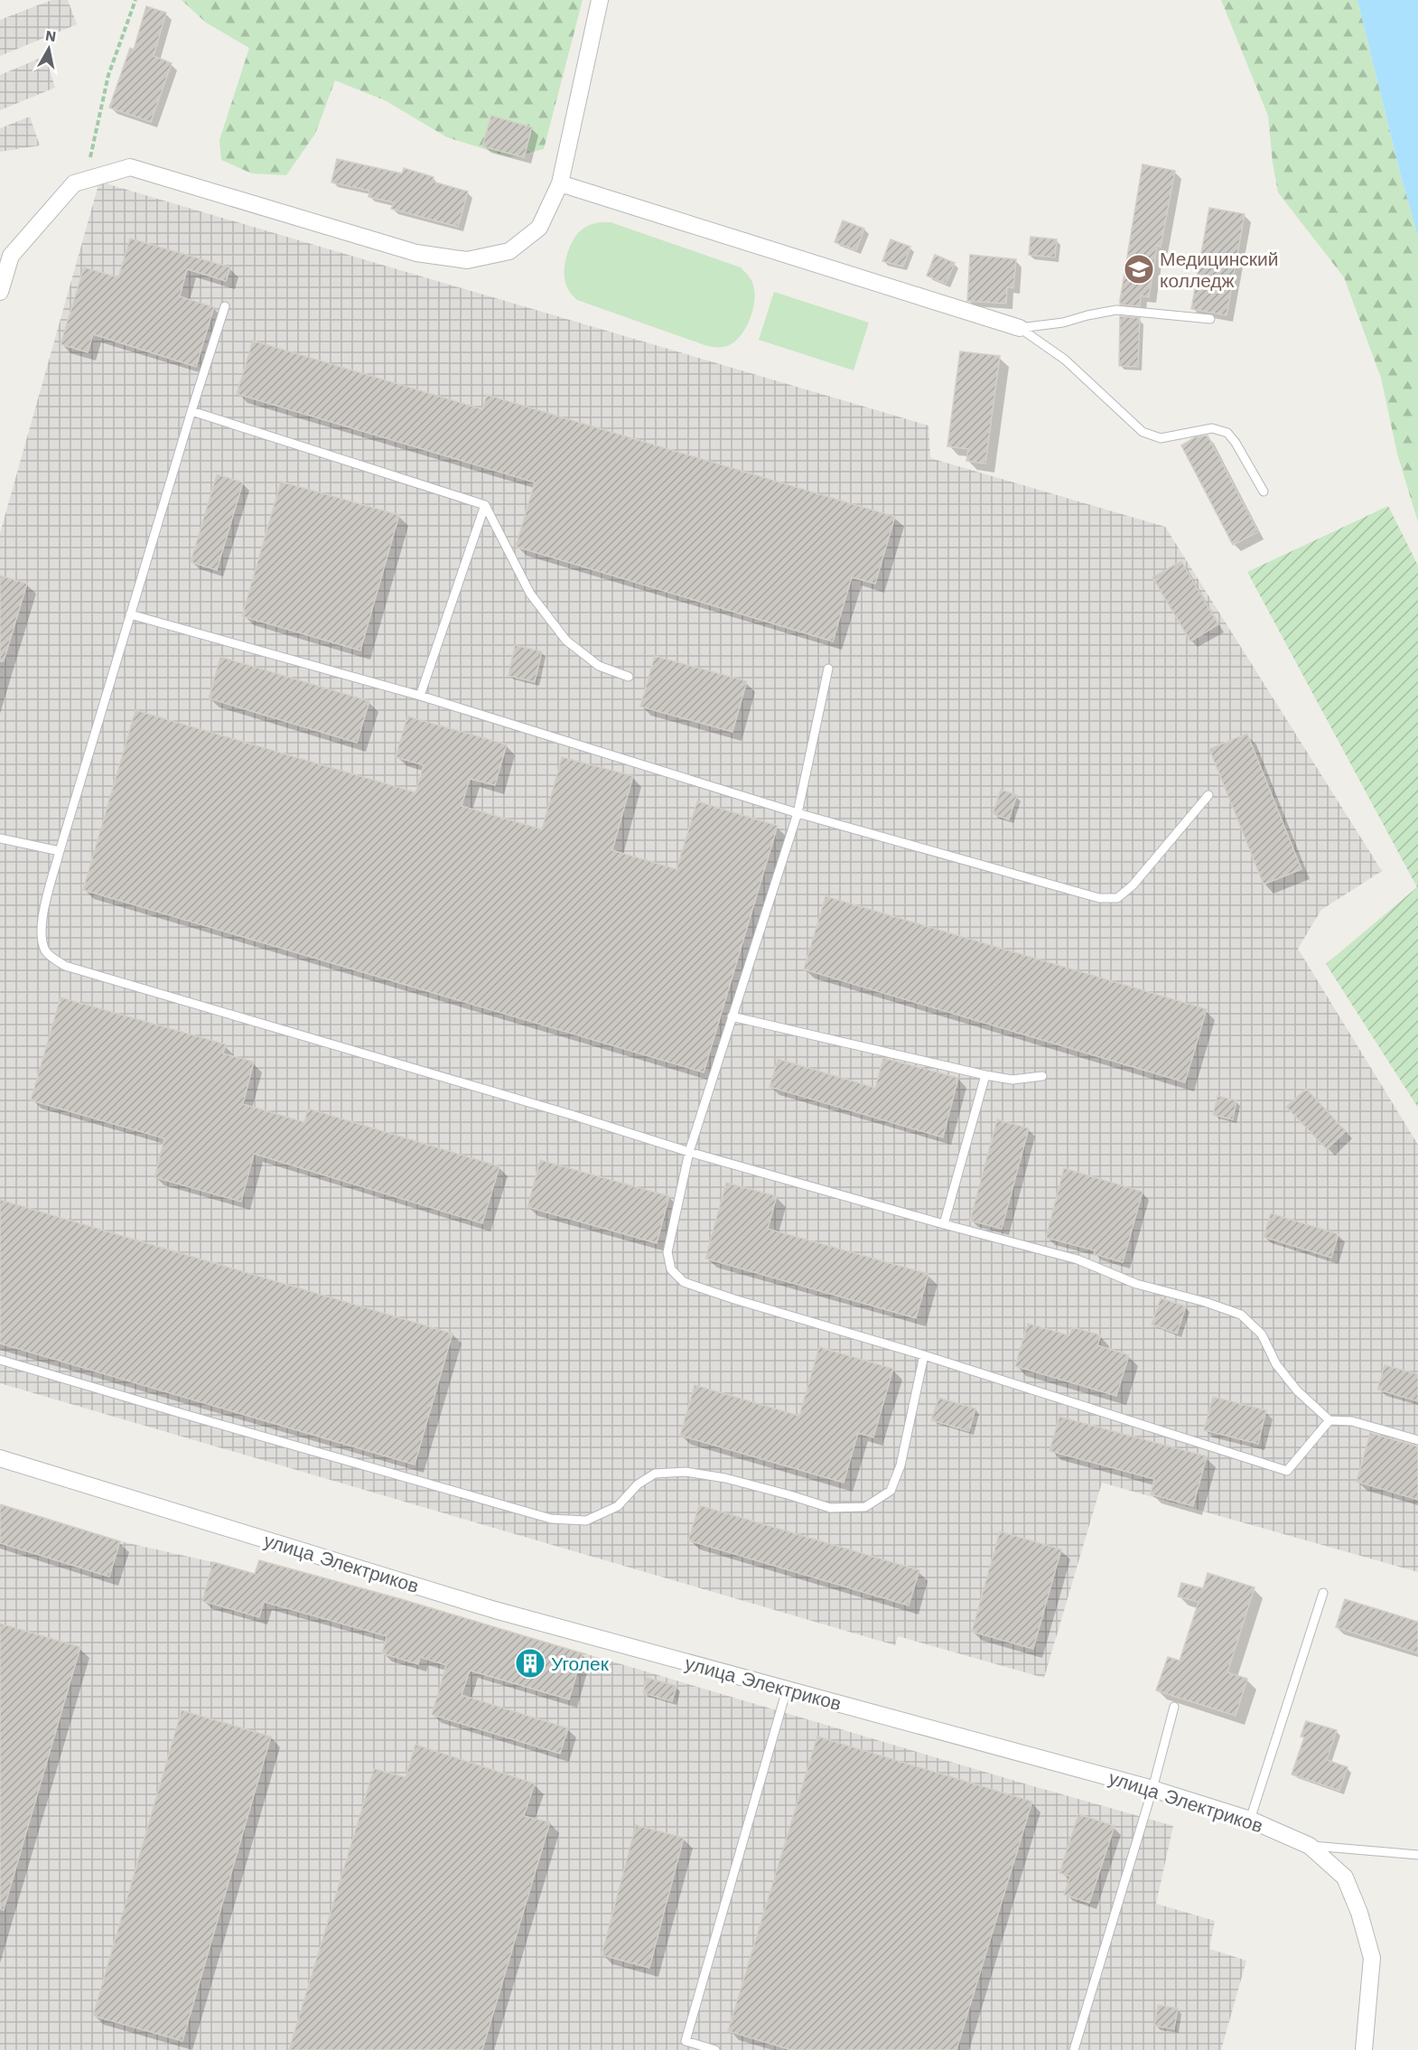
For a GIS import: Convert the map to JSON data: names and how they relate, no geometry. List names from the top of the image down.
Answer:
{
  "streets": {
    "street": ["улица Электриков"]
  },
  "places": {
    "school or university": ["Медицинский колледж"],
    "building": ["Уголек"]
  },
  "north": "top"
}
